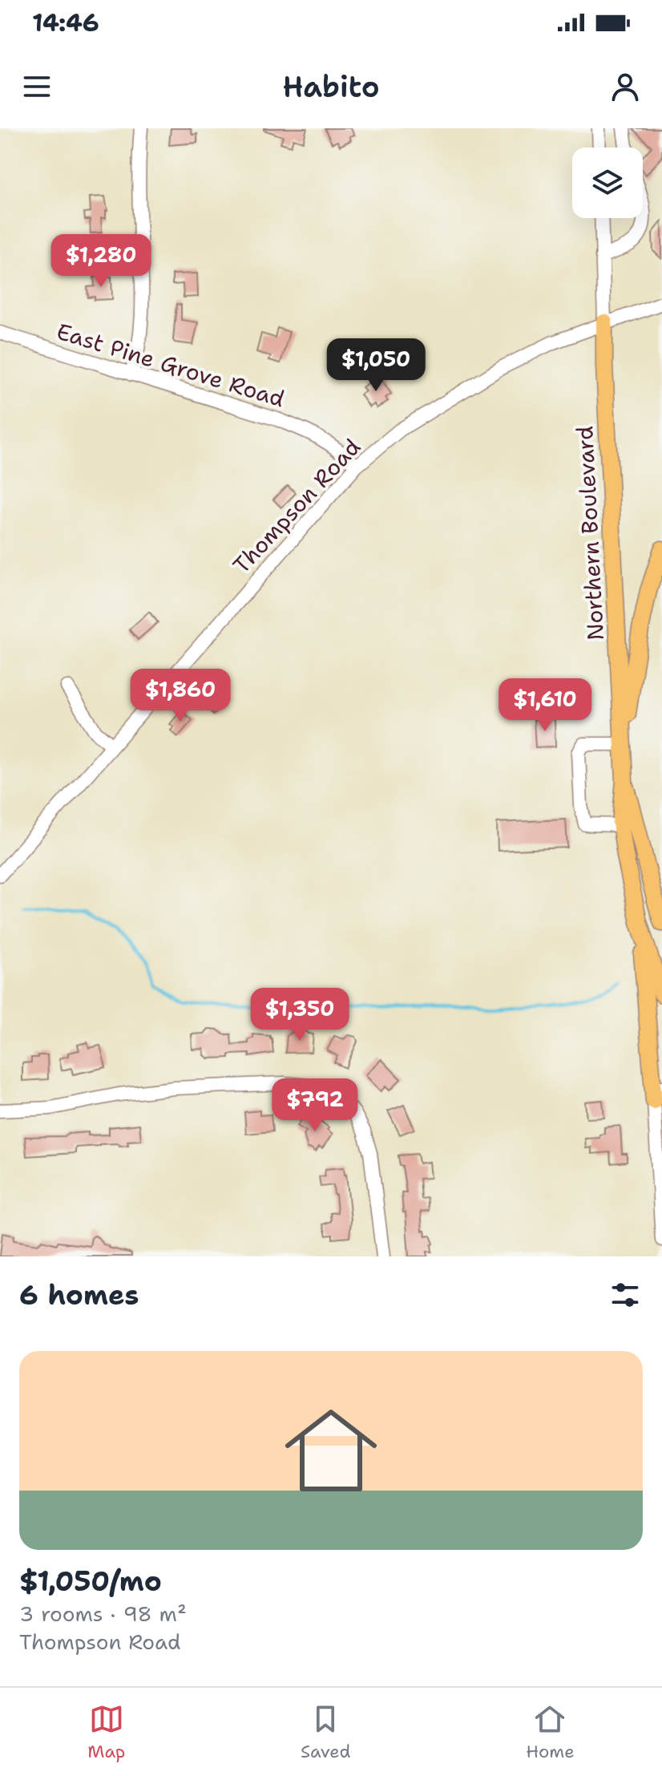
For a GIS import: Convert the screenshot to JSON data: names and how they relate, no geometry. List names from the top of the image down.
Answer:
{
  "streets": {
    "main road": ["Northern Boulevard"],
    "street": ["East Pine Grove Road", "Thompson Road"]
  },
  "crossings": [
    ["East Pine Grove Road", "Thompson Road"],
    ["Thompson Road", "Northern Boulevard"]
  ],
  "page": {
    "status": "14:46",
    "header": "Habito",
    "price": [
      "$1,280",
      "$1,050",
      "$1,860",
      "$1,610",
      "$1,350",
      "$792"
    ],
    "heading": "6 homes",
    "list": [
      {
        "name": "$1,050/mo",
        "note": "3 rooms · 98 m² · Thompson Road"
      }
    ],
    "tabs": ["Map", "Saved", "Home"]
  }
}
